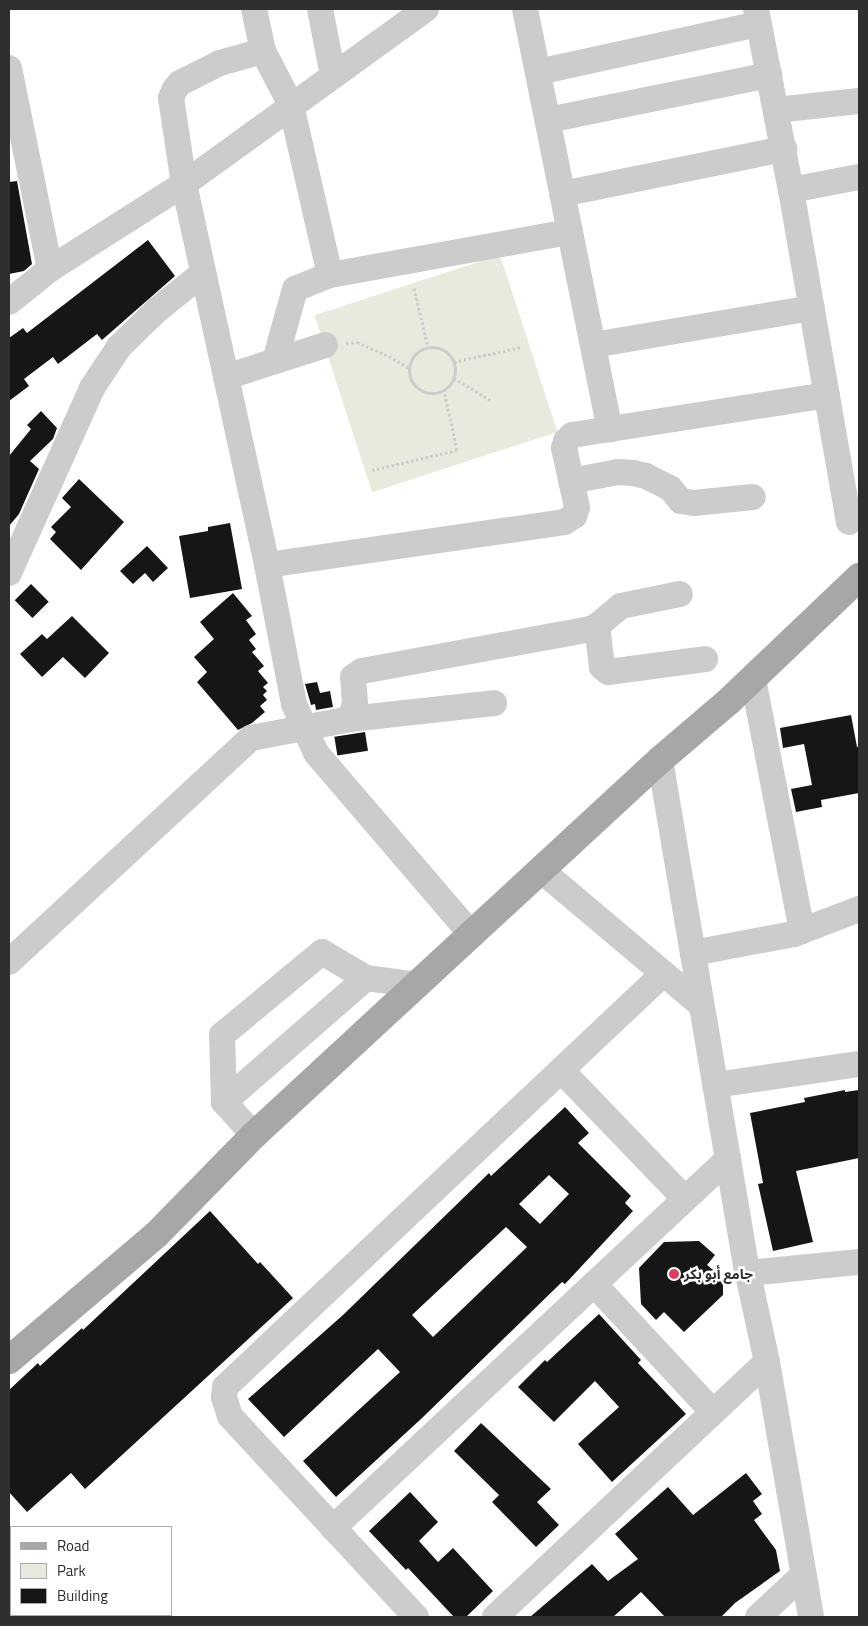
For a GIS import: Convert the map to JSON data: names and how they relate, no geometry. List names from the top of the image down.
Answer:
{
  "places": ["جامع أبو بكر"],
  "legend": ["Road", "Park", "Building"]
}
